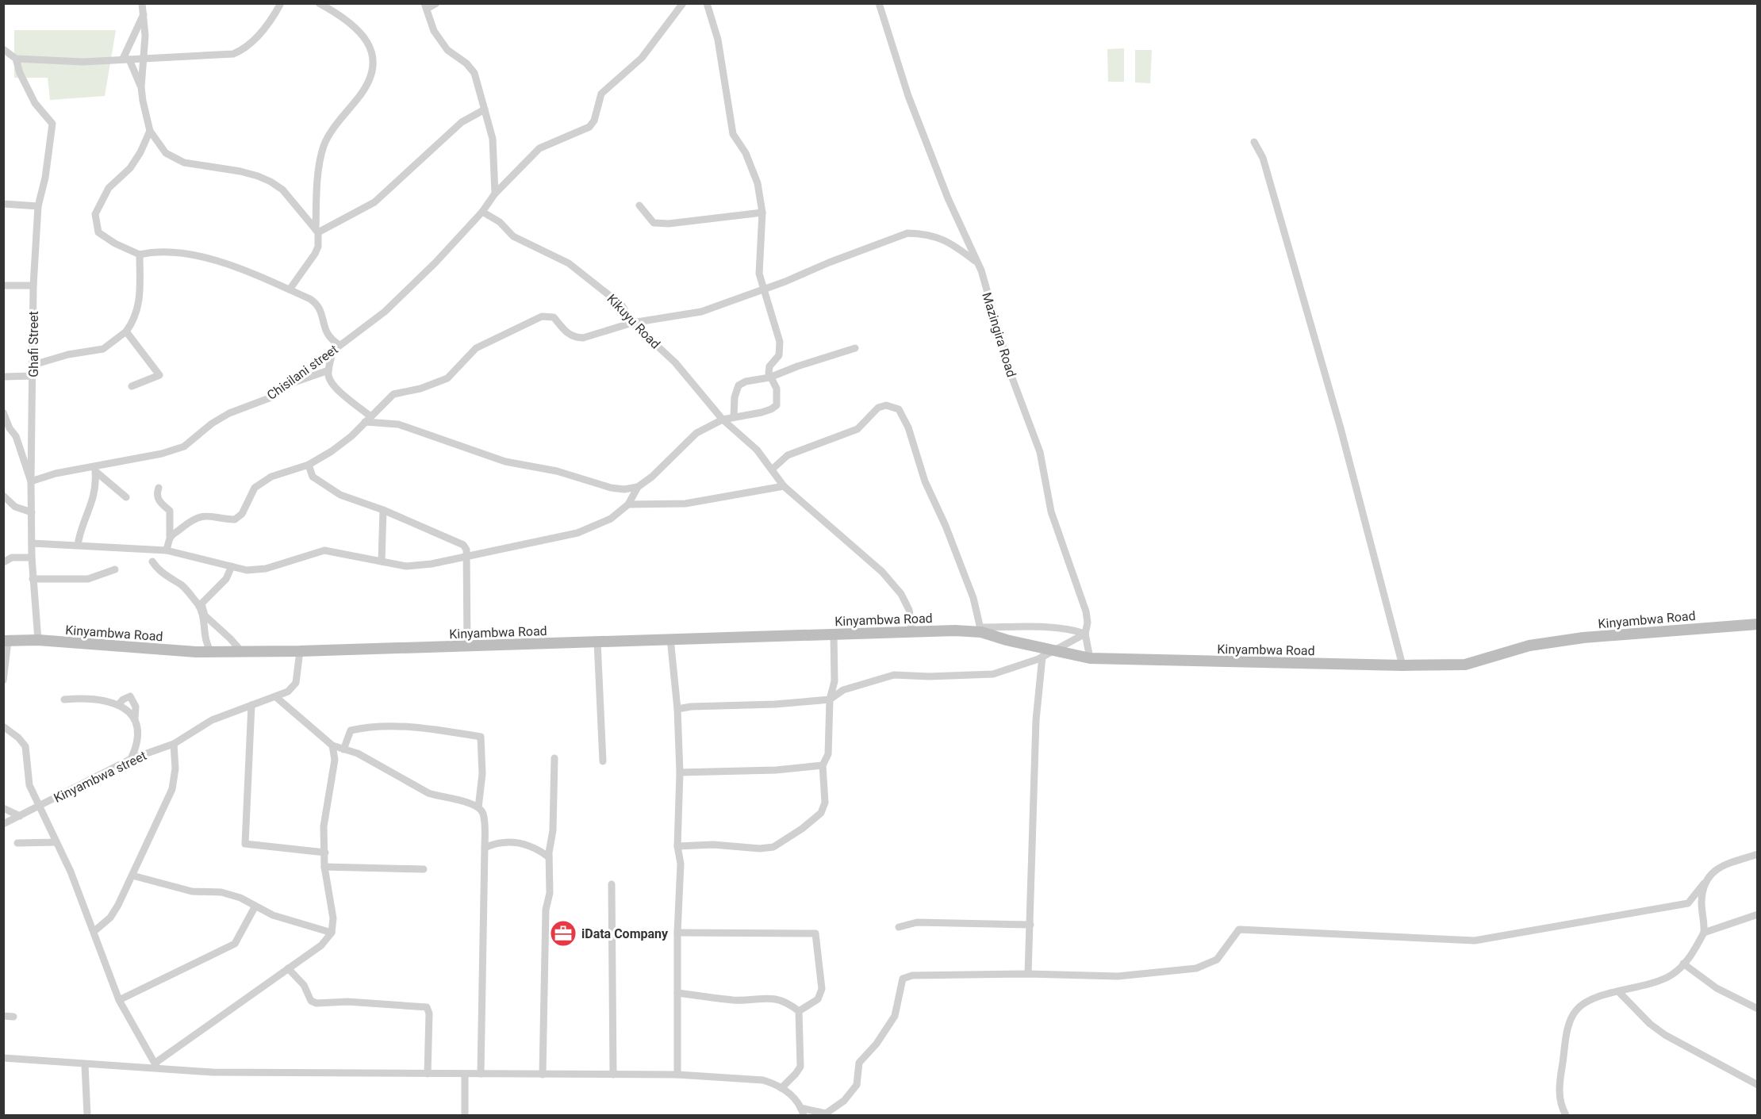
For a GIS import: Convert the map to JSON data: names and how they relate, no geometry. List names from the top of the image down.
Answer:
{
  "streets": {
    "street": [
      "Kikuyu Road",
      "Mazingira Road",
      "Ghafi Street",
      "Chisilani street",
      "Kinyambwa Road",
      "Kinyambwa street"
    ]
  },
  "crossings": [
    ["Kikuyu Road", "Chisilani street"],
    ["Kikuyu Road", "Kinyambwa Road"],
    ["Mazingira Road", "Kinyambwa Road"],
    ["Ghafi Street", "Chisilani street"],
    ["Kinyambwa Road", "Kinyambwa street"]
  ],
  "places": {
    "office": ["iData Company"]
  }
}
